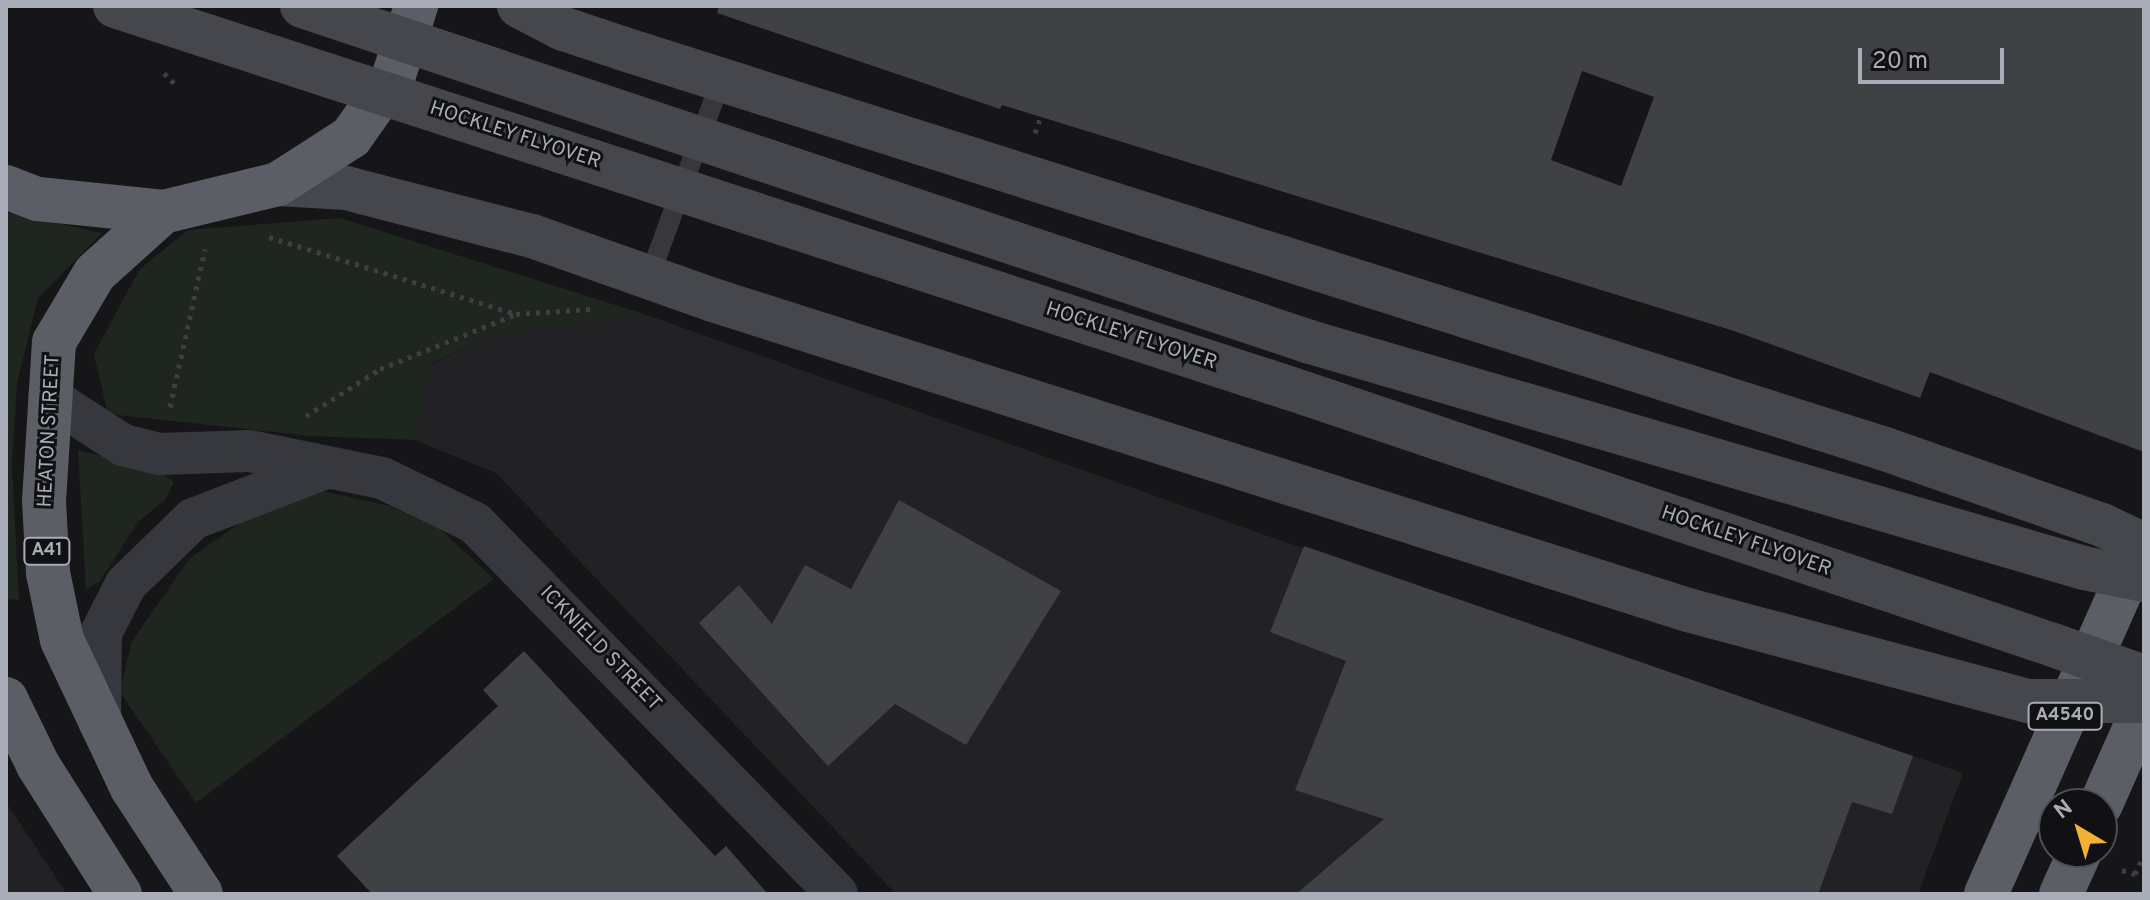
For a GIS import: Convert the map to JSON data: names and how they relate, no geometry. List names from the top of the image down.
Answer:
{
  "streets": {
    "highway": ["HEATON STREET", "A41", "A4540"],
    "main road": ["HOCKLEY FLYOVER"],
    "street": ["ICKNIELD STREET"]
  },
  "crossings": [
    ["HEATON STREET", "A41"],
    ["HEATON STREET", "ICKNIELD STREET"]
  ],
  "scale_bar": "20 m",
  "north": "top left"
}
